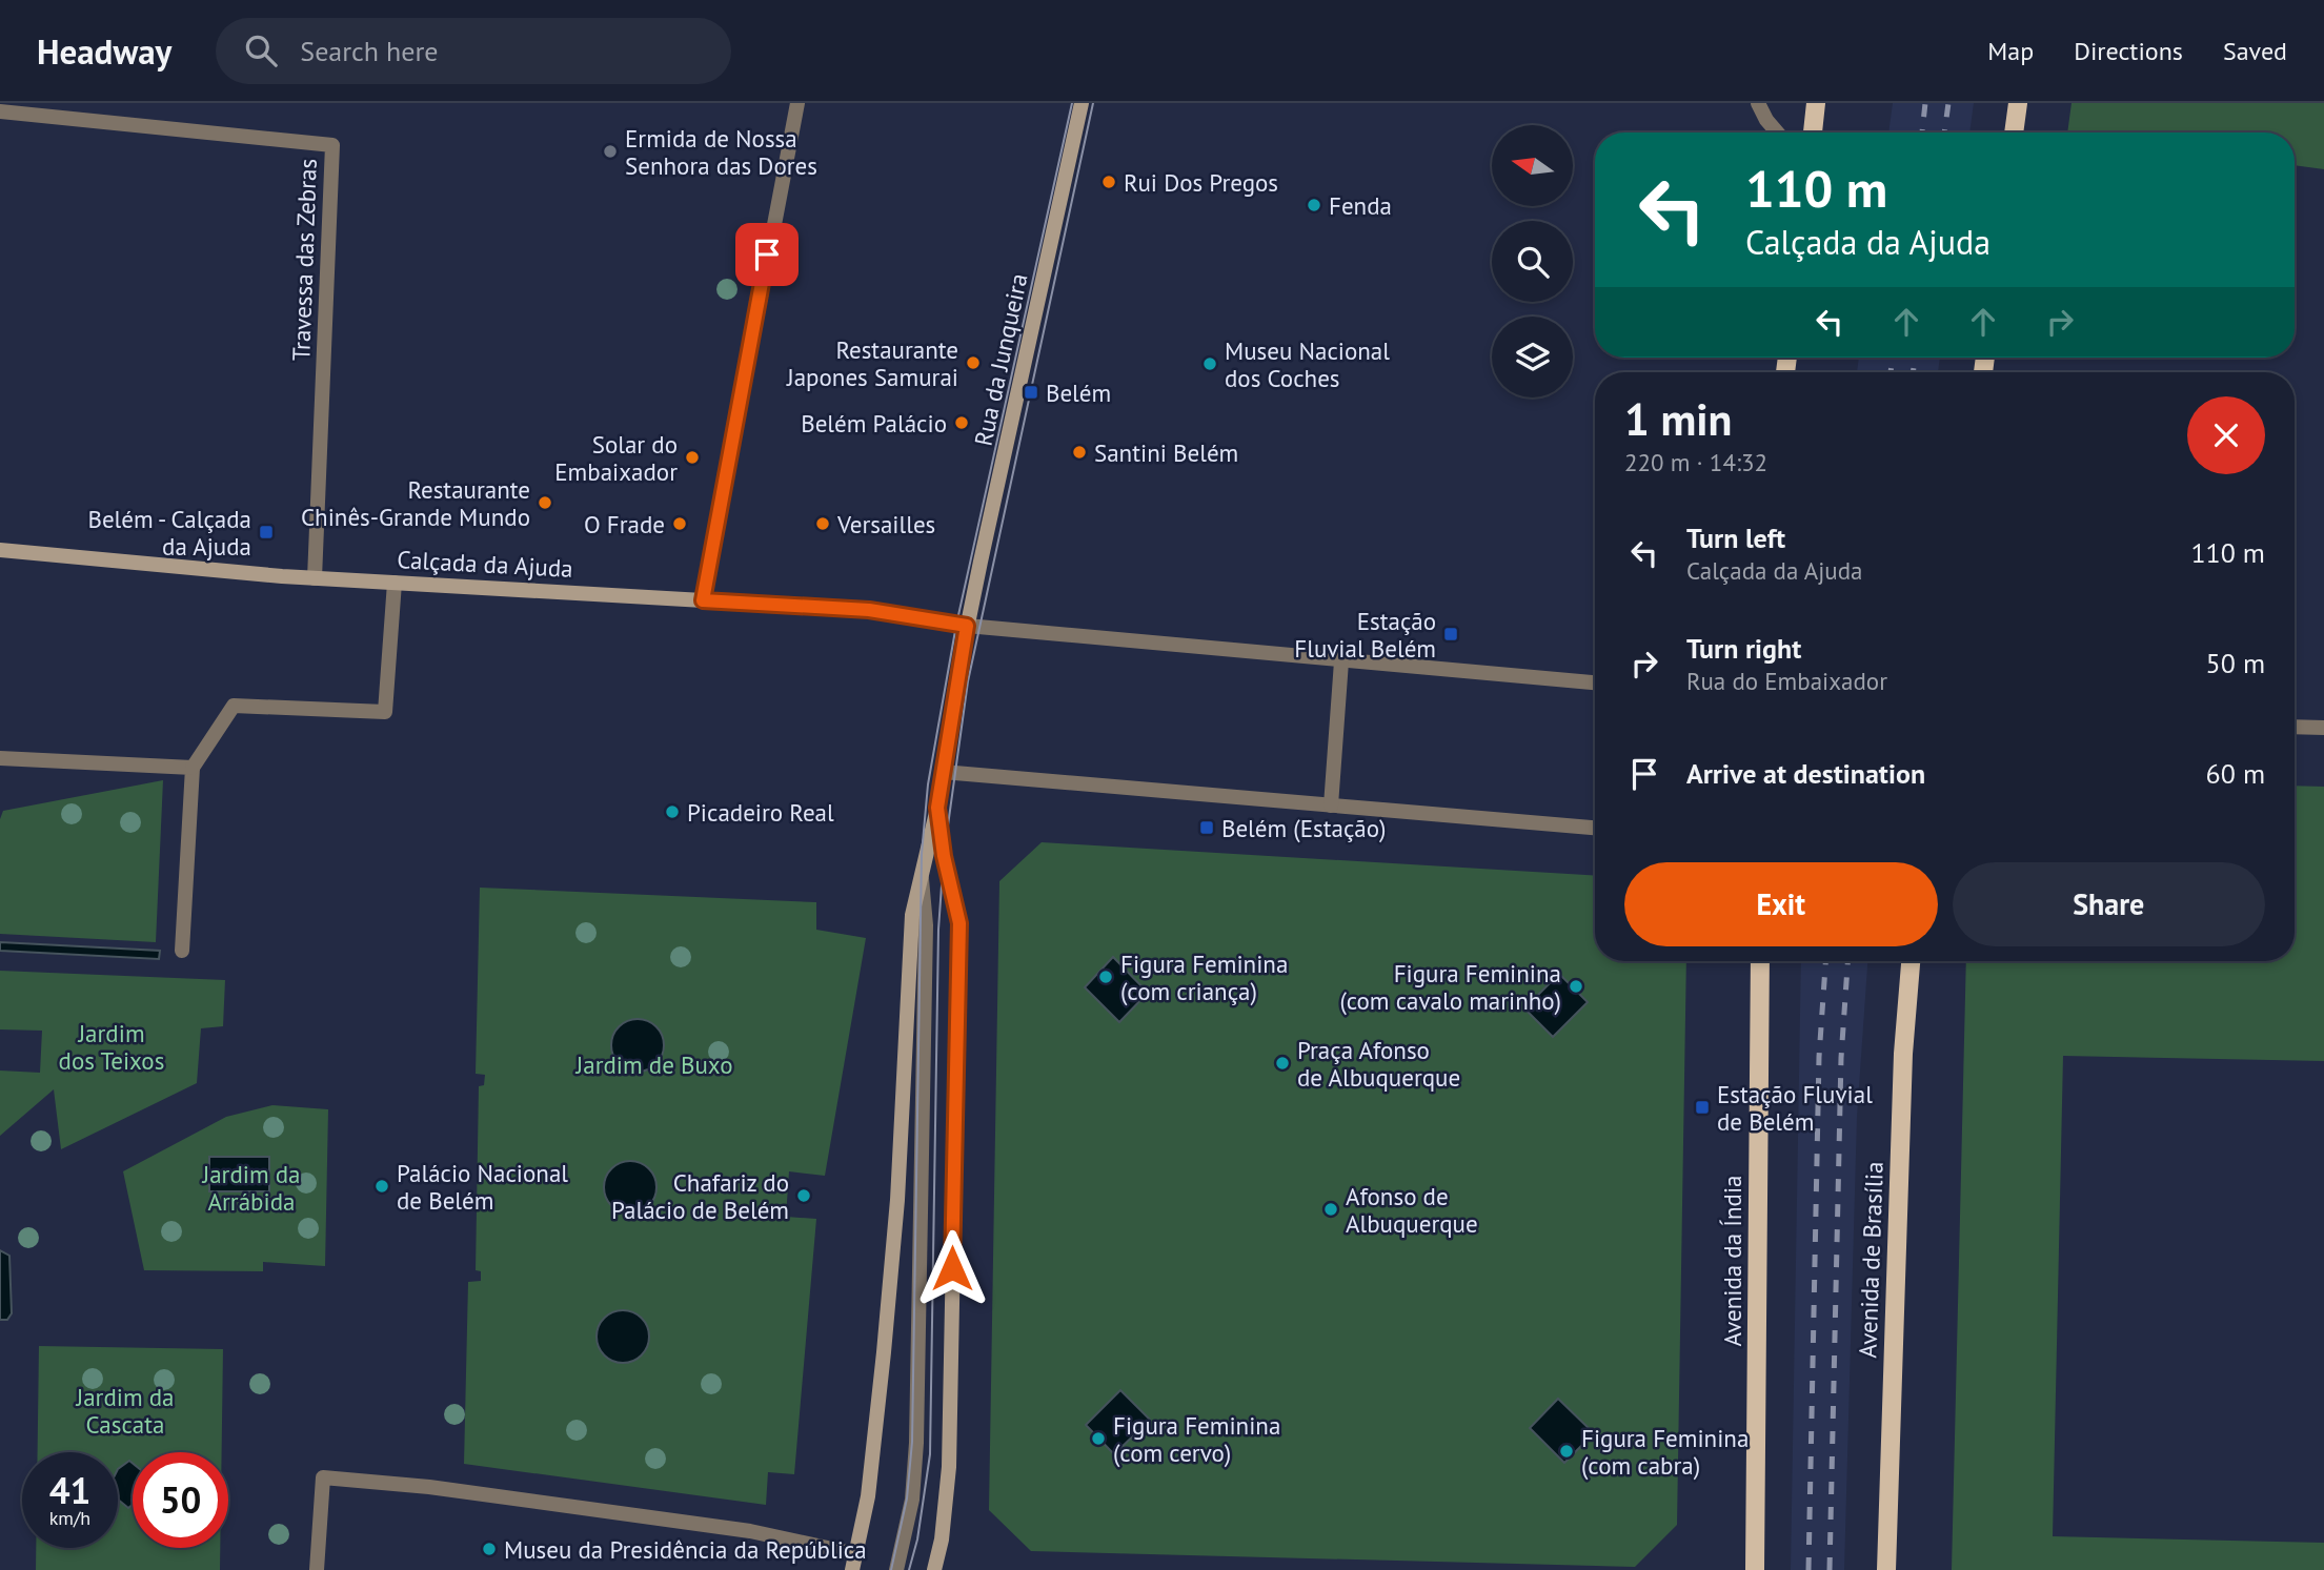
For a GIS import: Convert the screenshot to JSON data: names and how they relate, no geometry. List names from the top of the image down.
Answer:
{
  "streets": {
    "main road": [
      "Rua da Junqueira",
      "Calçada da Ajuda",
      "Avenida de Brasília",
      "Avenida da Índia"
    ],
    "street": ["Travessa das Zebras"]
  },
  "crossings": [
    ["Travessa das Zebras", "Calçada da Ajuda"],
    ["Rua da Junqueira", "Calçada da Ajuda"]
  ],
  "parks": [
    "Jardim dos Teixos",
    "Jardim de Buxo",
    "Jardim da Arrábida",
    "Jardim da Cascata"
  ],
  "places": {
    "other": [
      "Ermida de Nossa Senhora das Dores",
      "Rui Dos Pregos",
      "Fenda",
      "Restaurante Japones Samurai",
      "Museu Nacional dos Coches",
      "Belém Palácio",
      "Santini Belém",
      "Solar do Embaixador",
      "Restaurante Chinês-Grande Mundo",
      "O Frade",
      "Versailles",
      "Picadeiro Real",
      "Figura Feminina (com criança)",
      "Figura Feminina (com cavalo marinho)",
      "Praça Afonso de Albuquerque",
      "Palácio Nacional de Belém",
      "Chafariz do Palácio de Belém",
      "Afonso de Albuquerque",
      "Figura Feminina (com cervo)",
      "Figura Feminina (com cabra)",
      "Museu da Presidência da República"
    ],
    "transit": [
      "Belém",
      "Belém - Calçada da Ajuda",
      "Estação Fluvial Belém",
      "Belém (Estação)",
      "Estação Fluvial de Belém"
    ]
  },
  "north": "left",
  "page": {
    "header": "Headway",
    "search": "Search here",
    "nav": ["Map", "Directions", "Saved"],
    "turn": ["110 m", "Calçada da Ajuda"],
    "heading": ["1 min", "220 m · 14:32"],
    "list": [
      {
        "name": "Turn left",
        "note": "Calçada da Ajuda",
        "value": "110 m"
      },
      {
        "name": "Turn right",
        "note": "Rua do Embaixador",
        "value": "50 m"
      },
      {
        "name": "Arrive at destination",
        "value": "60 m"
      }
    ],
    "buttons": ["Exit", "Share"],
    "speed": "41 km/h",
    "limit": "50"
  }
}
